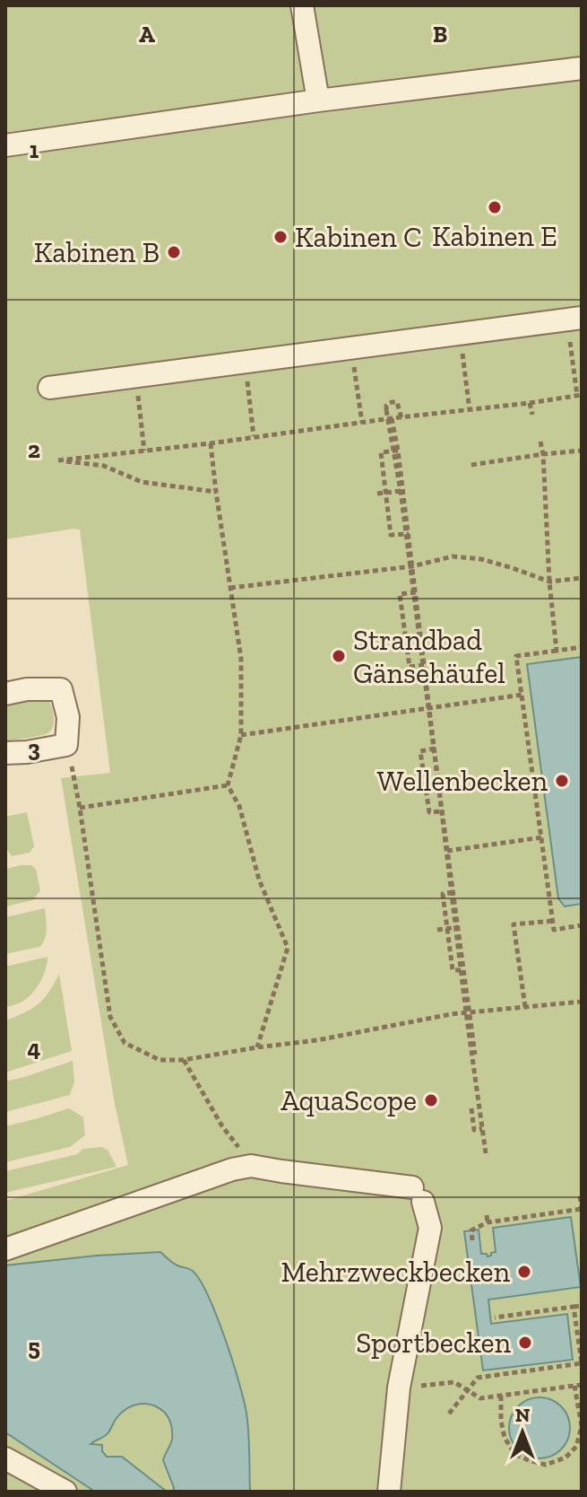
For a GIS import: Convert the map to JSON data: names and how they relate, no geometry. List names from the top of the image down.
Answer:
{
  "places": [
    "Kabinen E",
    "Kabinen C",
    "Kabinen B",
    "Strandbad Gänsehäufel",
    "Wellenbecken",
    "AquaScope",
    "Mehrzweckbecken",
    "Sportbecken"
  ],
  "north": "top",
  "grid": {
    "columns": ["A", "B"],
    "rows": [
      "1",
      "2",
      "3",
      "4",
      "5"
    ]
  }
}
